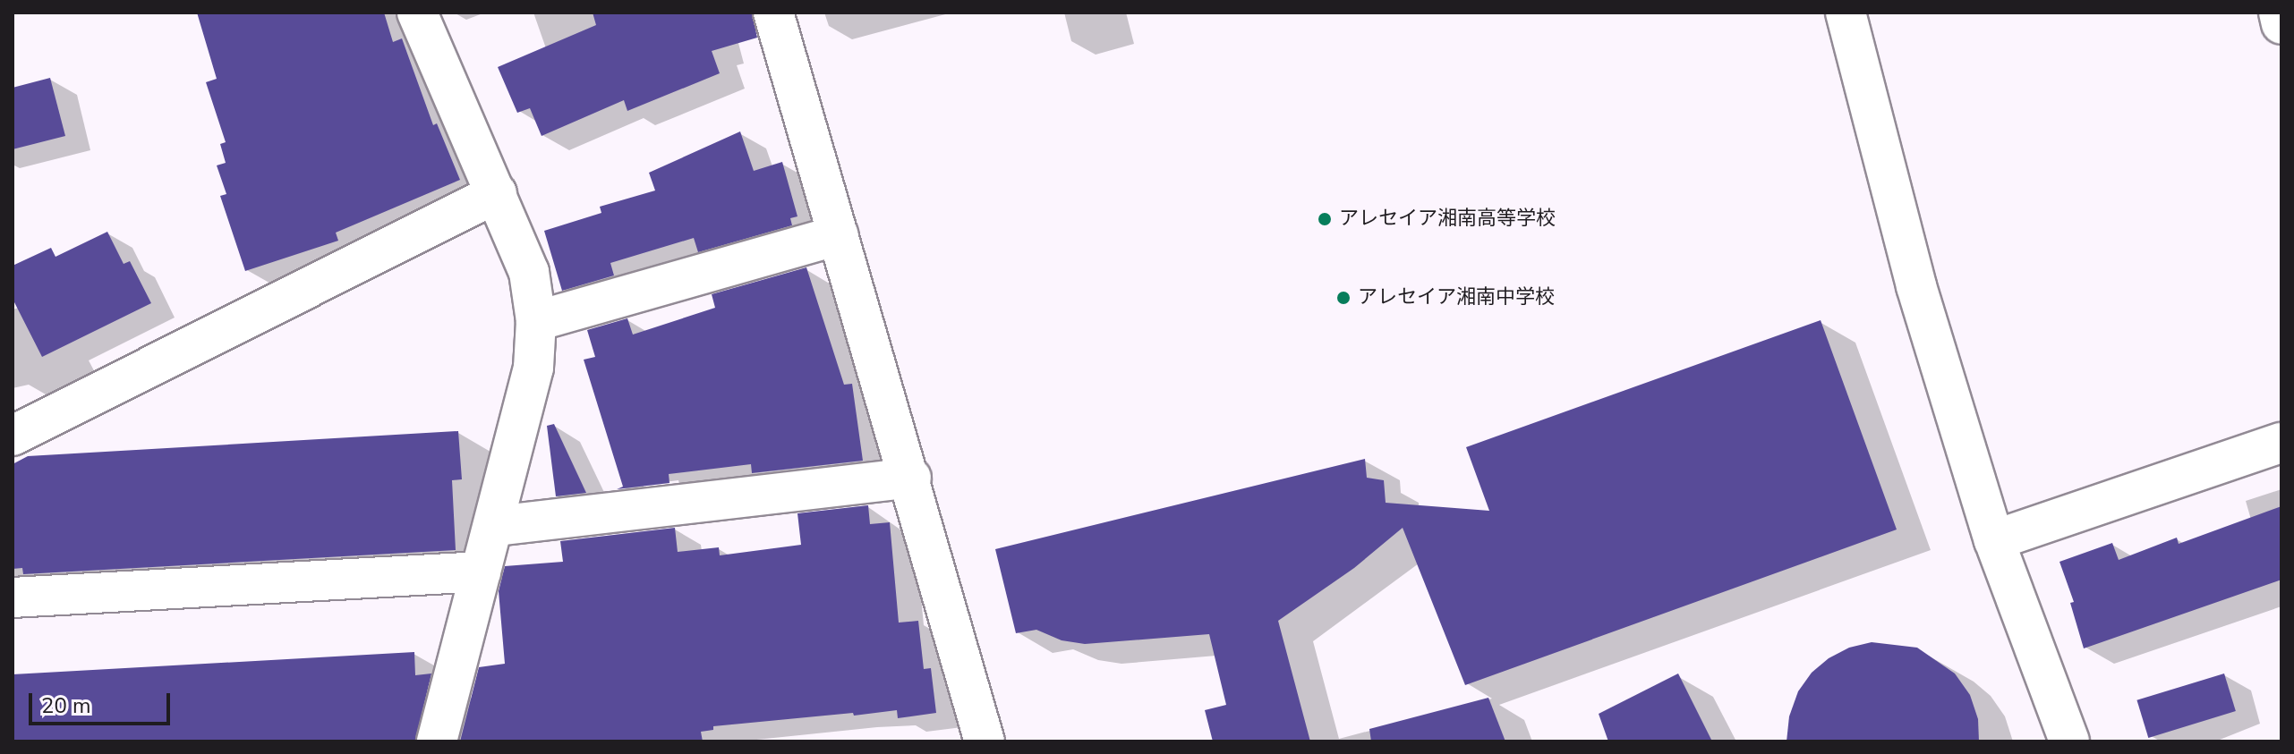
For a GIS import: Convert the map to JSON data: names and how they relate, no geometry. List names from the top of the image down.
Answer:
{
  "places": ["アレセイア湘南高等学校", "アレセイア湘南中学校"],
  "scale_bar": "20 m"
}
